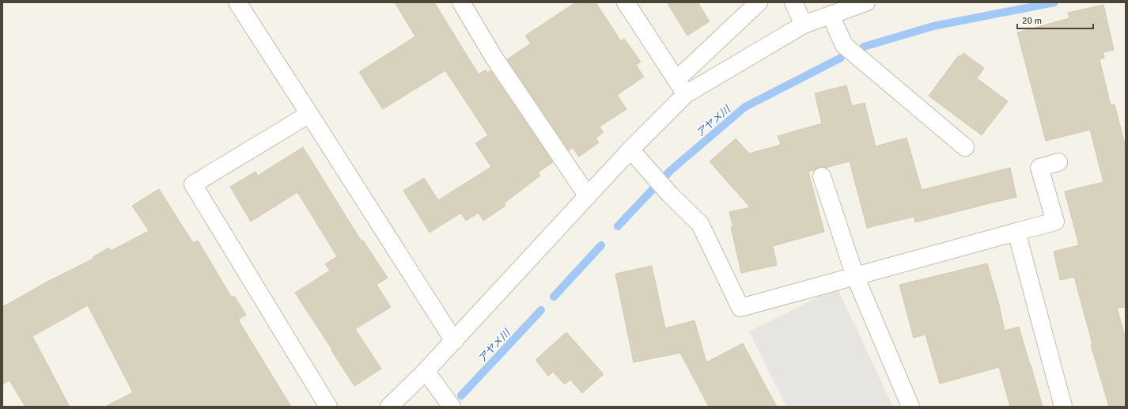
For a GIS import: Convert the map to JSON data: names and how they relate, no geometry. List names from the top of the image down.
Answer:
{
  "water": ["アヤメ川"],
  "scale_bar": "20 m"
}
